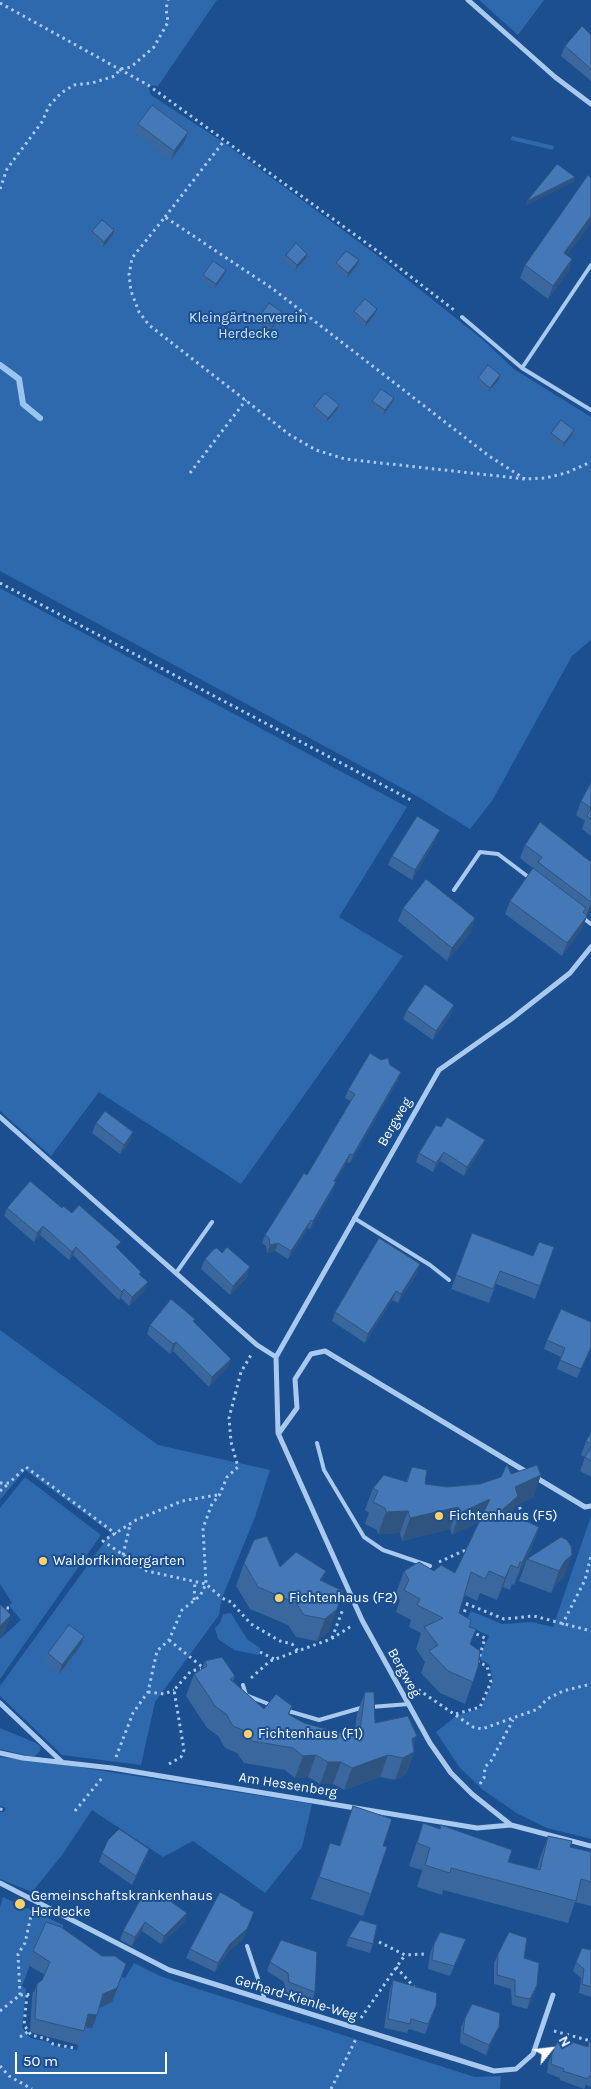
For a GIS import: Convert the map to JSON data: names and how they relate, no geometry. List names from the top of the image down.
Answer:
{
  "streets": {
    "street": ["Bergweg", "Am Hessenberg", "Gerhard-Kienle-Weg"]
  },
  "crossings": [
    ["Bergweg", "Am Hessenberg"]
  ],
  "parks": ["Kleingärtnerverein Herdecke"],
  "places": [
    "Fichtenhaus (F5)",
    "Waldorfkindergarten",
    "Fichtenhaus (F2)",
    "Fichtenhaus (F1)",
    "Gemeinschaftskrankenhaus Herdecke"
  ],
  "scale_bar": "50 m",
  "north": "top right"
}
